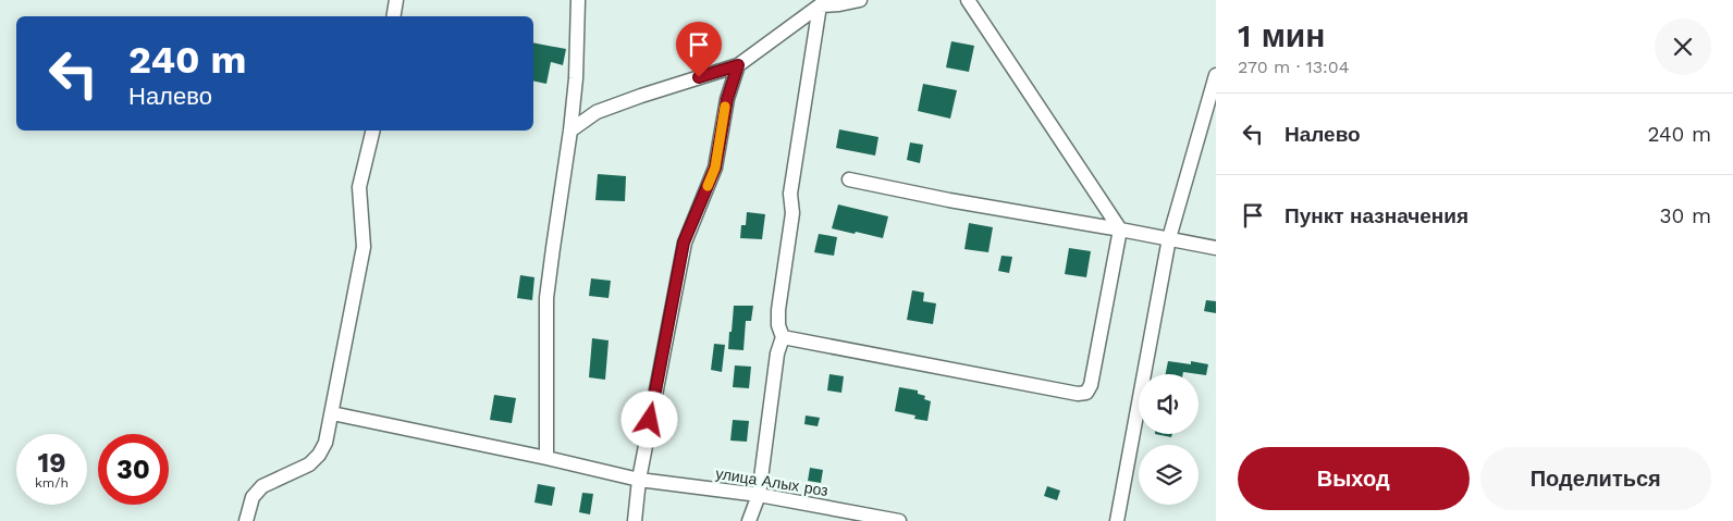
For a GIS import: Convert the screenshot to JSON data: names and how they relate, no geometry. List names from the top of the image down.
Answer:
{
  "streets": {
    "street": ["улица Алых роз"]
  },
  "page": {
    "heading": ["1 мин", "270 m · 13:04"],
    "turn": ["240 m", "Налево"],
    "list": [
      {
        "name": "Налево",
        "value": "240 m"
      },
      {
        "name": "Пункт назначения",
        "value": "30 m"
      }
    ],
    "speed": "19 km/h",
    "limit": "30",
    "buttons": ["Выход", "Поделиться"]
  }
}
